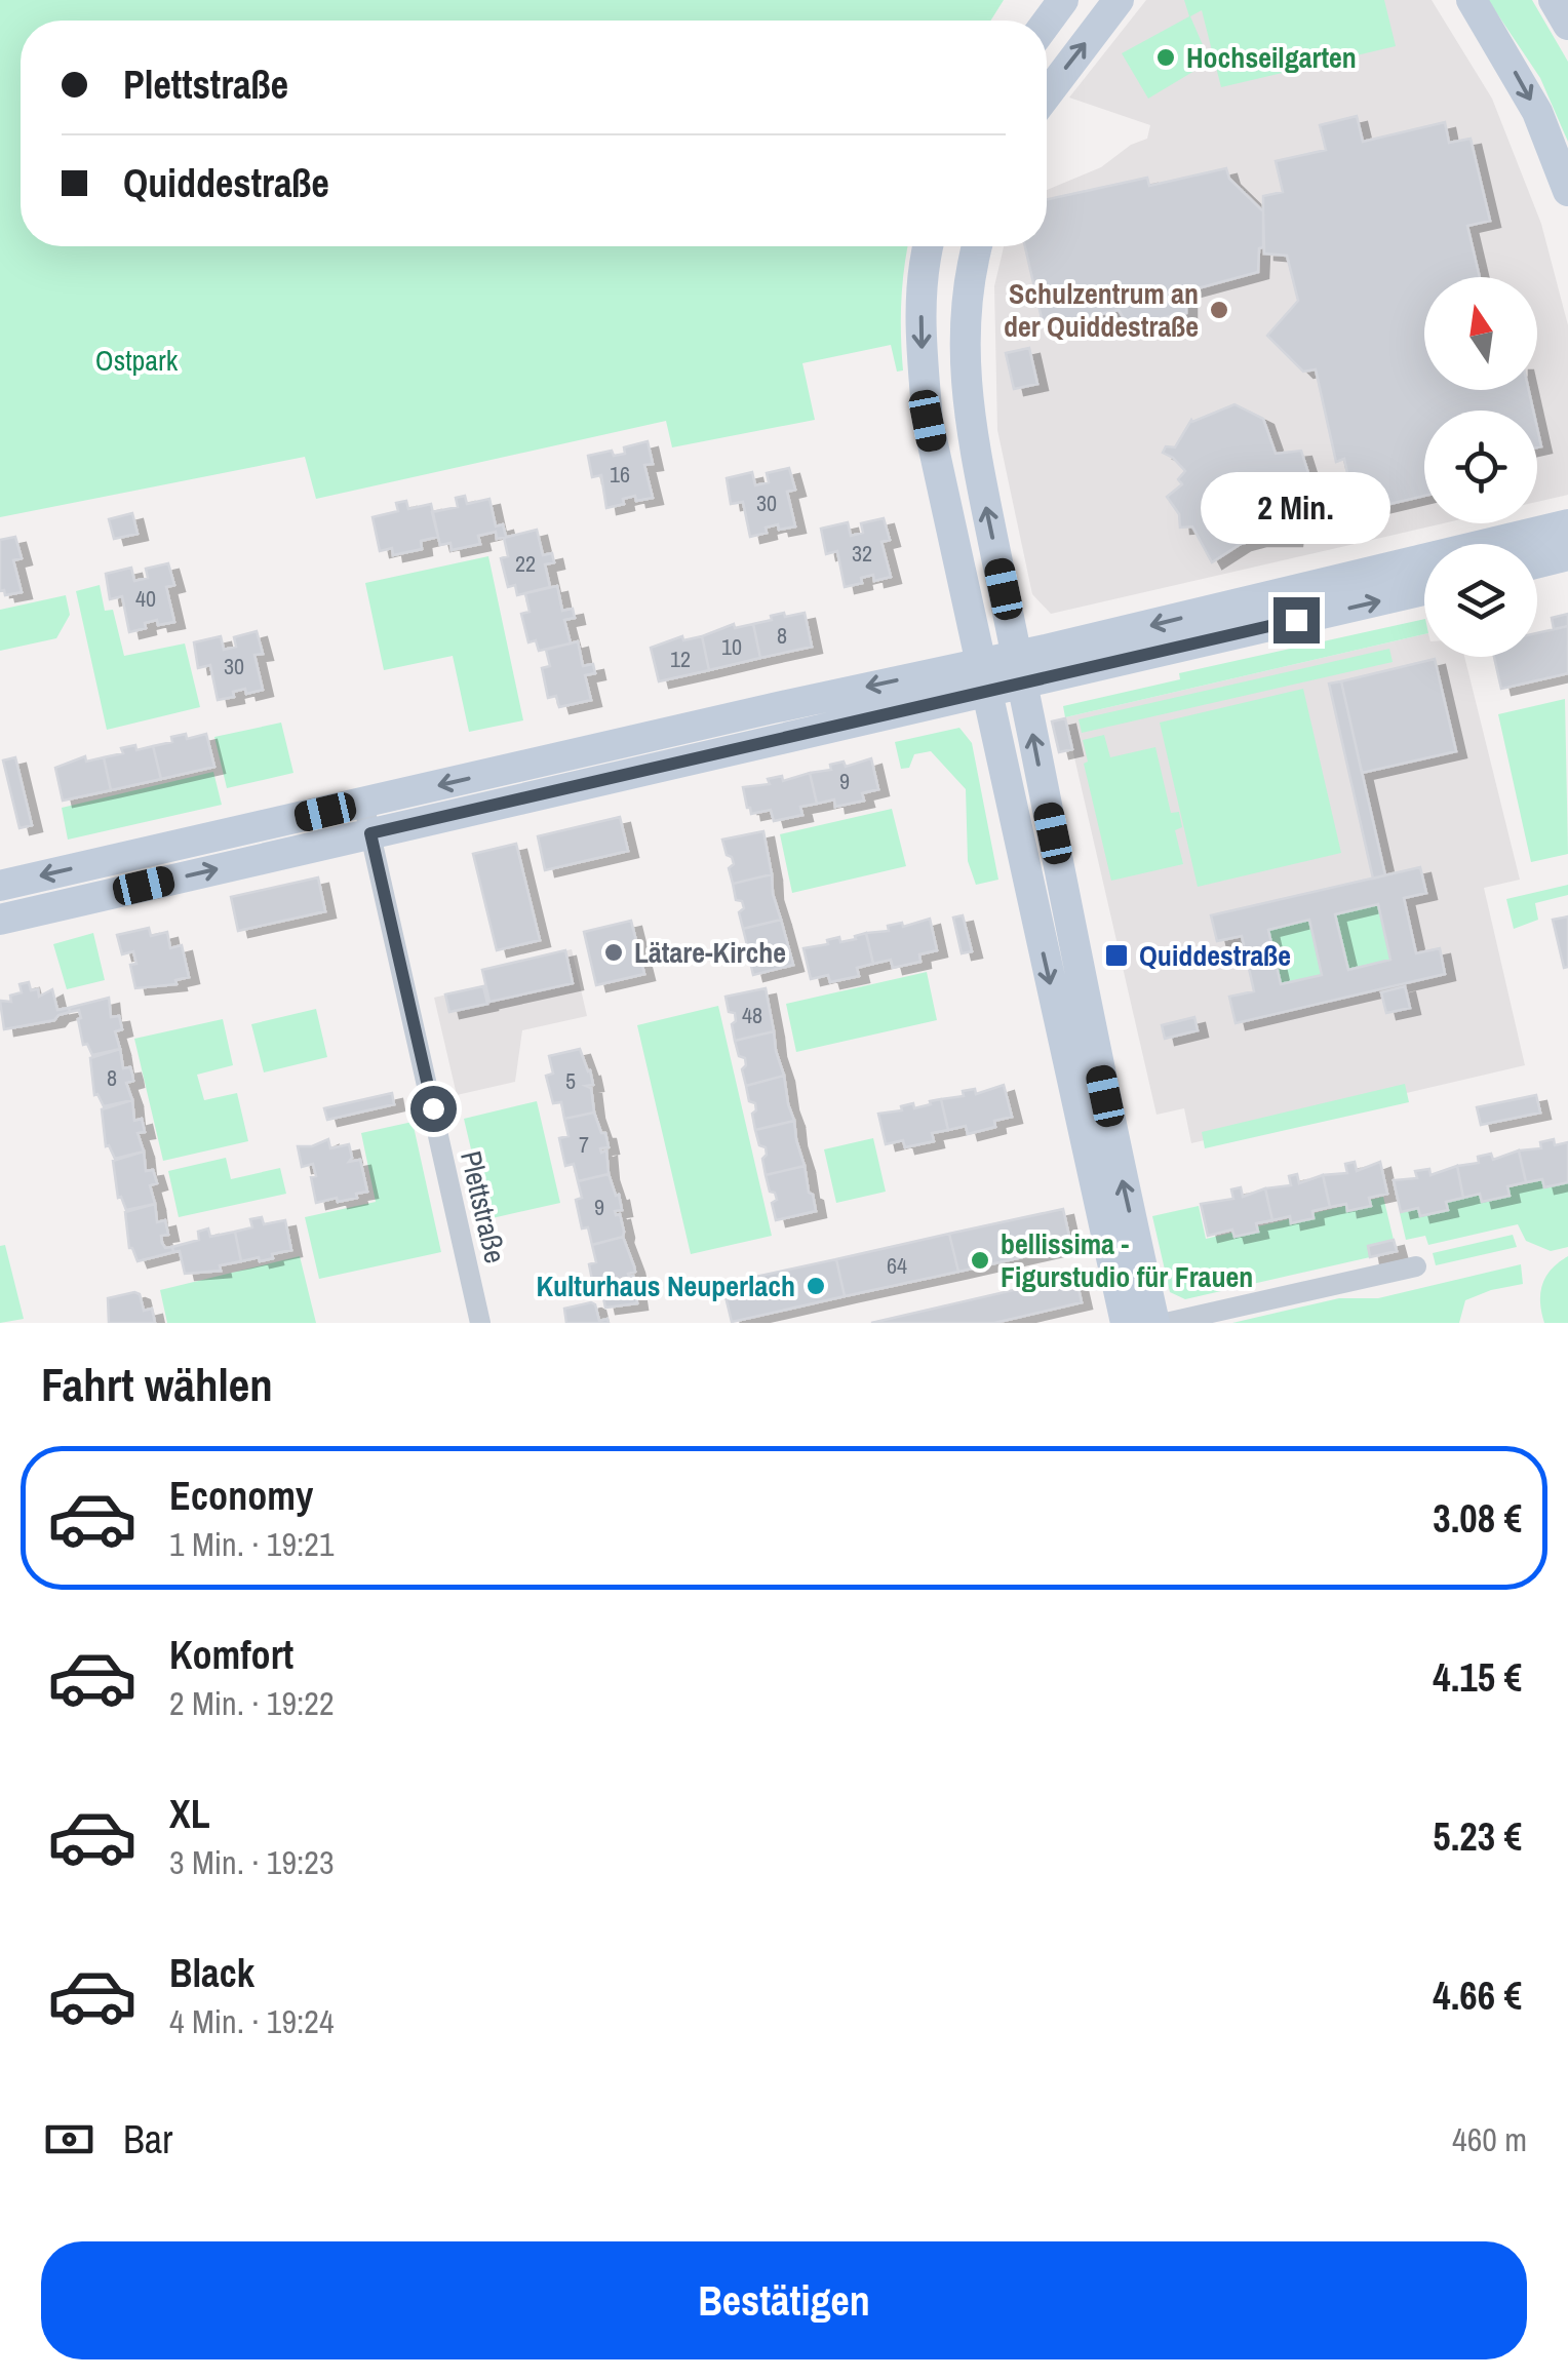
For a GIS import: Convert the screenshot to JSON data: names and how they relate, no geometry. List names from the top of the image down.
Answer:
{
  "streets": {
    "street": ["Plettstraße"]
  },
  "parks": ["Ostpark"],
  "places": {
    "other": [
      "Hochseilgarten",
      "Schulzentrum an der Quiddestraße",
      "Lätare-Kirche",
      "bellissima - Figurstudio für Frauen",
      "Kulturhaus Neuperlach"
    ],
    "transit": ["Quiddestraße"]
  },
  "house_numbers": [
    "16",
    "30",
    "32",
    "22",
    "40",
    "8",
    "10",
    "12",
    "30",
    "9",
    "48",
    "8",
    "5",
    "7",
    "9",
    "64"
  ],
  "north": "top",
  "page": {
    "banner": ["Plettstraße", "Quiddestraße"],
    "bubble": "2 Min.",
    "heading": "Fahrt wählen",
    "list": [
      {
        "name": "Economy",
        "note": "1 Min. · 19:21",
        "value": "3.08 €"
      },
      {
        "name": "Komfort",
        "note": "2 Min. · 19:22",
        "value": "4.15 €"
      },
      {
        "name": "XL",
        "note": "3 Min. · 19:23",
        "value": "5.23 €"
      },
      {
        "name": "Black",
        "note": "4 Min. · 19:24",
        "value": "4.66 €"
      }
    ],
    "pay": ["Bar", "460 m"],
    "buttons": "Bestätigen"
  }
}
